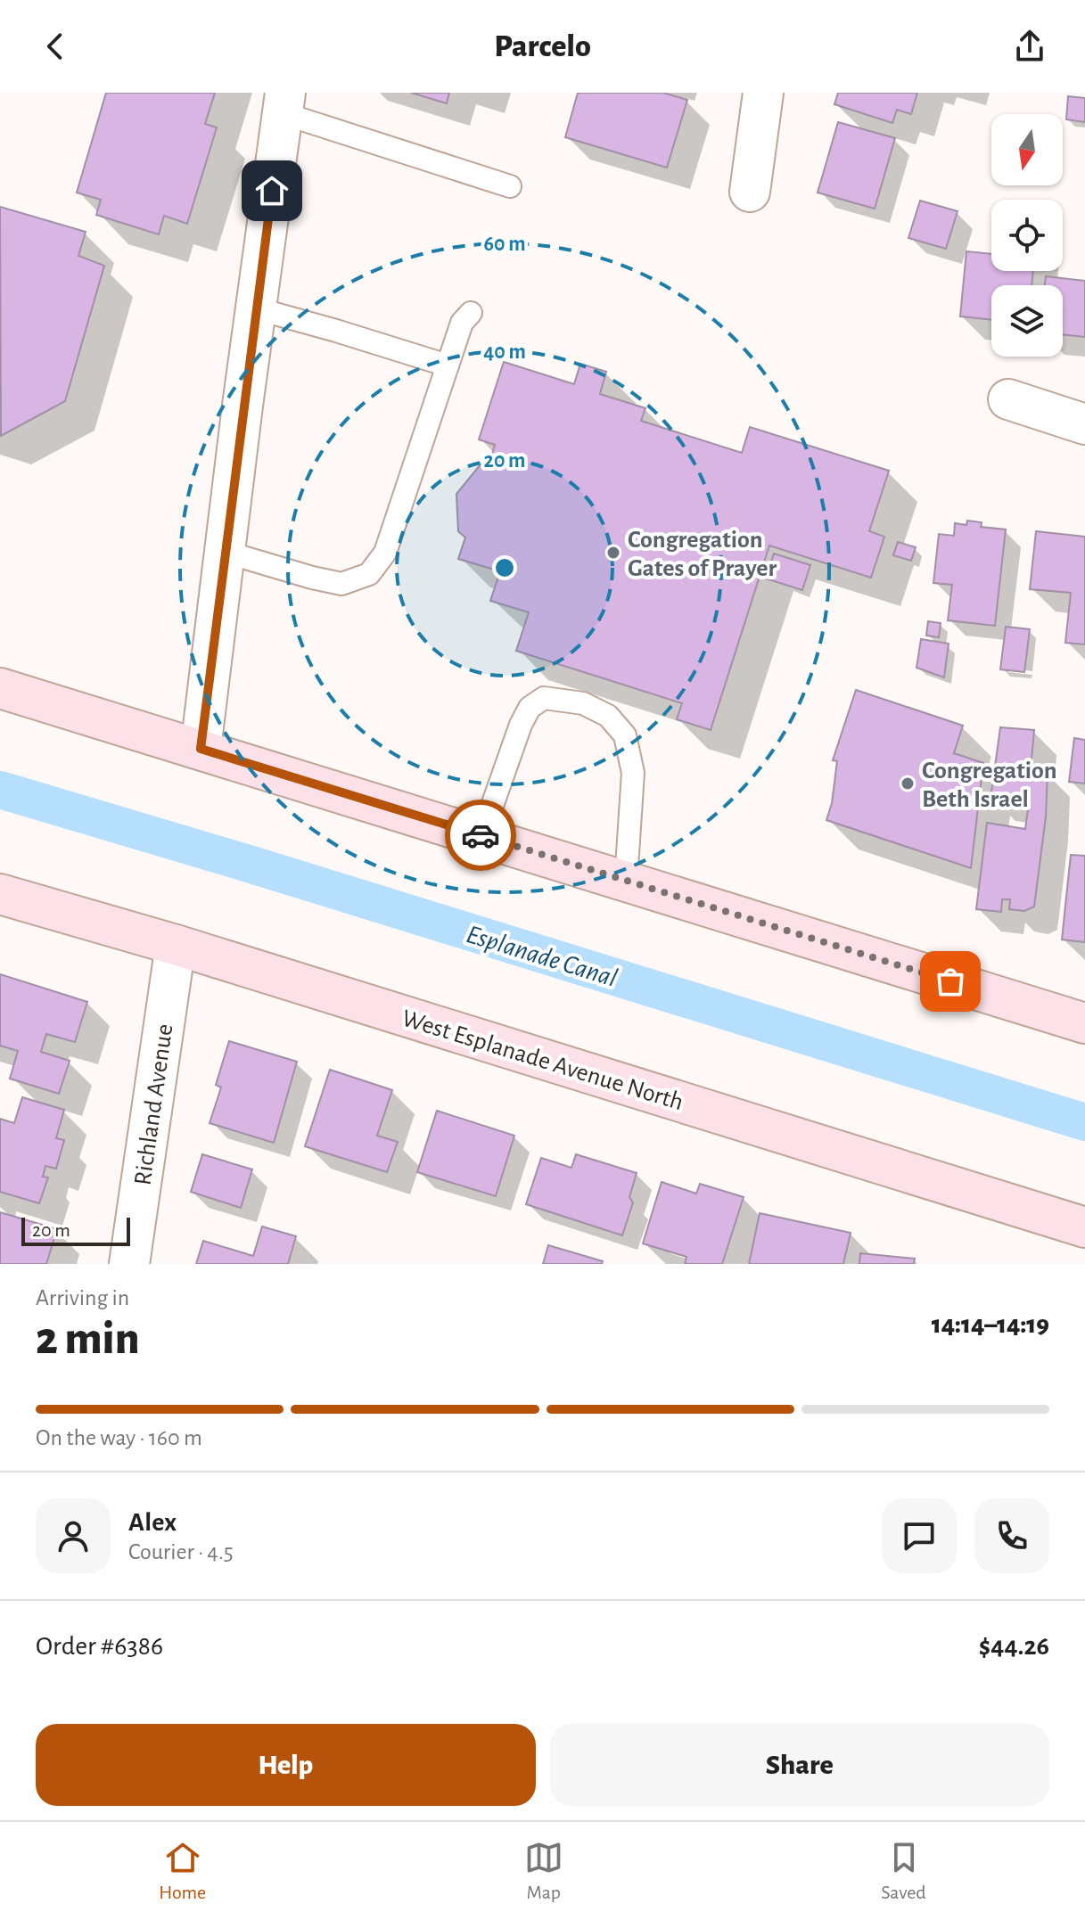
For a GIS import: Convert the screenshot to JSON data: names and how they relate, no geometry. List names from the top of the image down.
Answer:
{
  "streets": {
    "main road": ["West Esplanade Avenue North"],
    "street": ["Richland Avenue"]
  },
  "crossings": [
    ["West Esplanade Avenue North", "Richland Avenue"]
  ],
  "water": ["Esplanade Canal"],
  "places": ["Congregation Gates of Prayer", "Congregation Beth Israel"],
  "scale_bar": "20 m",
  "north": "bottom",
  "page": {
    "header": "Parcelo",
    "scale": "20 m",
    "heading": ["2 min", "Arriving in", "14:14–14:19"],
    "panel": [
      "Alex",
      "Courier · 4.5",
      "Order #6386",
      "$44.26"
    ],
    "bar": "On the way · 160 m",
    "buttons": ["Help", "Share"],
    "tabs": ["Home", "Map", "Saved"]
  },
  "rings": ["60 m", "40 m", "20 m"]
}
